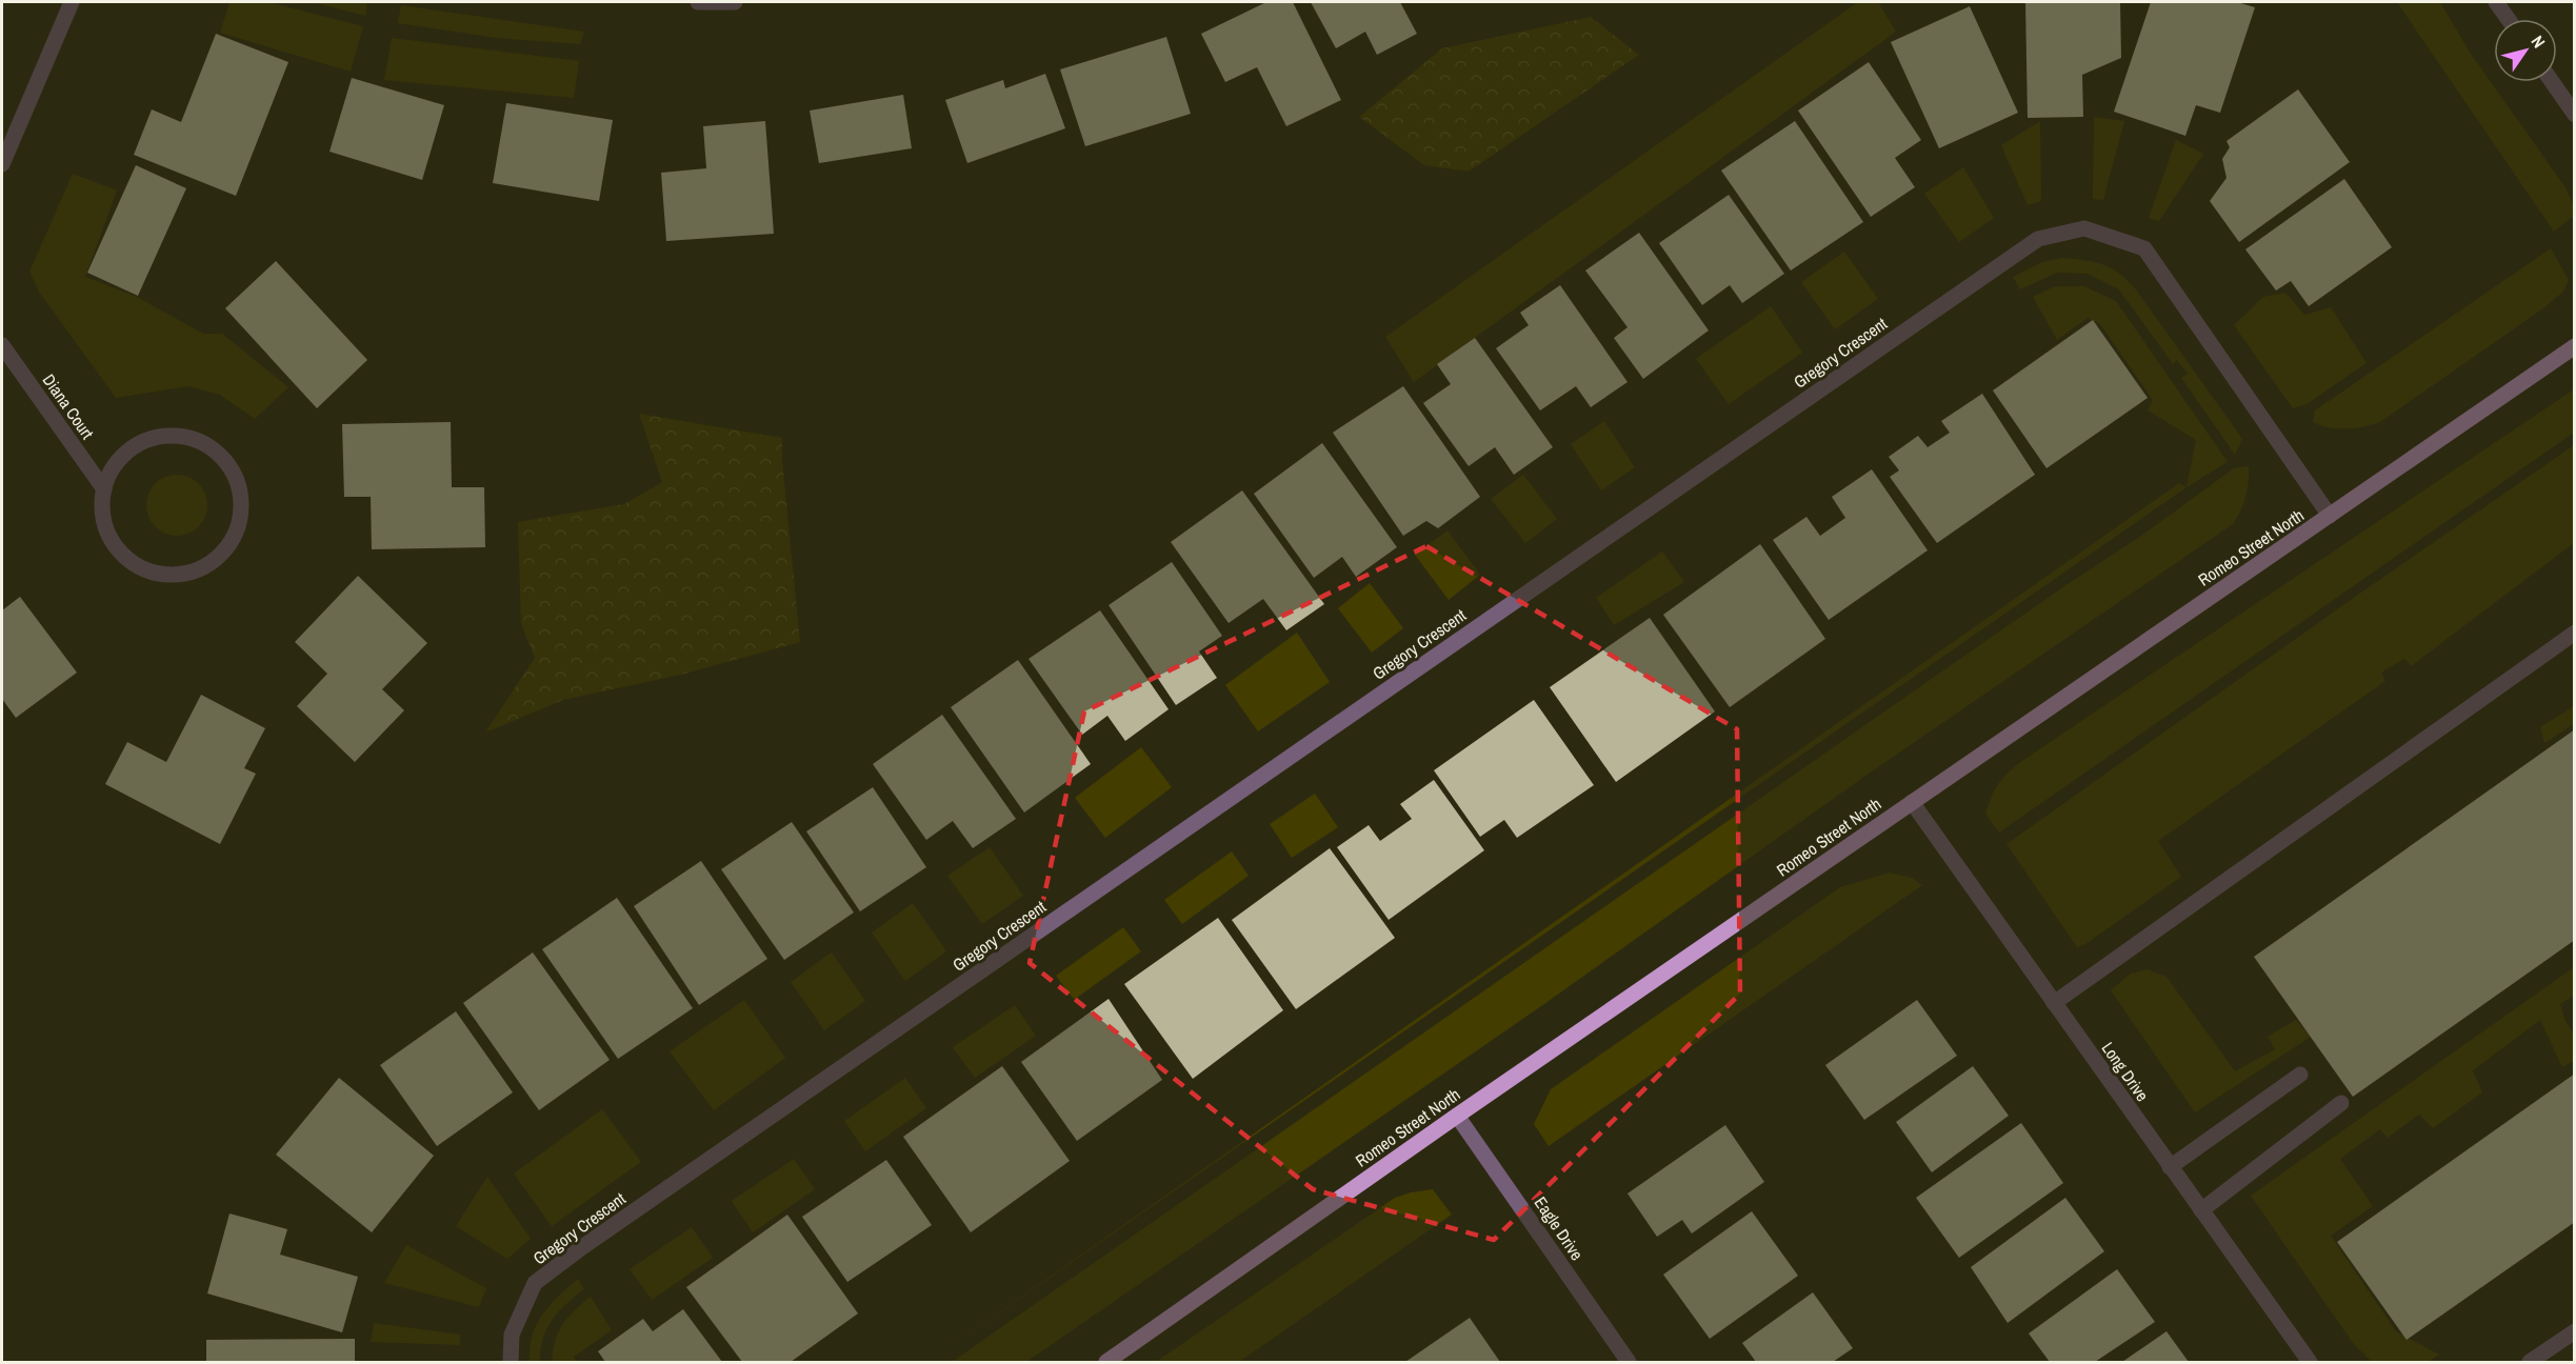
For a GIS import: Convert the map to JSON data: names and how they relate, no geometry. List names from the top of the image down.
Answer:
{
  "streets": {
    "main road": ["Romeo Street North"],
    "street": [
      "Gregory Crescent",
      "Diana Court",
      "Long Drive",
      "Eagle Drive"
    ]
  },
  "crossings": [
    ["Gregory Crescent", "Romeo Street North"],
    ["Romeo Street North", "Long Drive"],
    ["Romeo Street North", "Eagle Drive"]
  ],
  "north": "top right"
}
